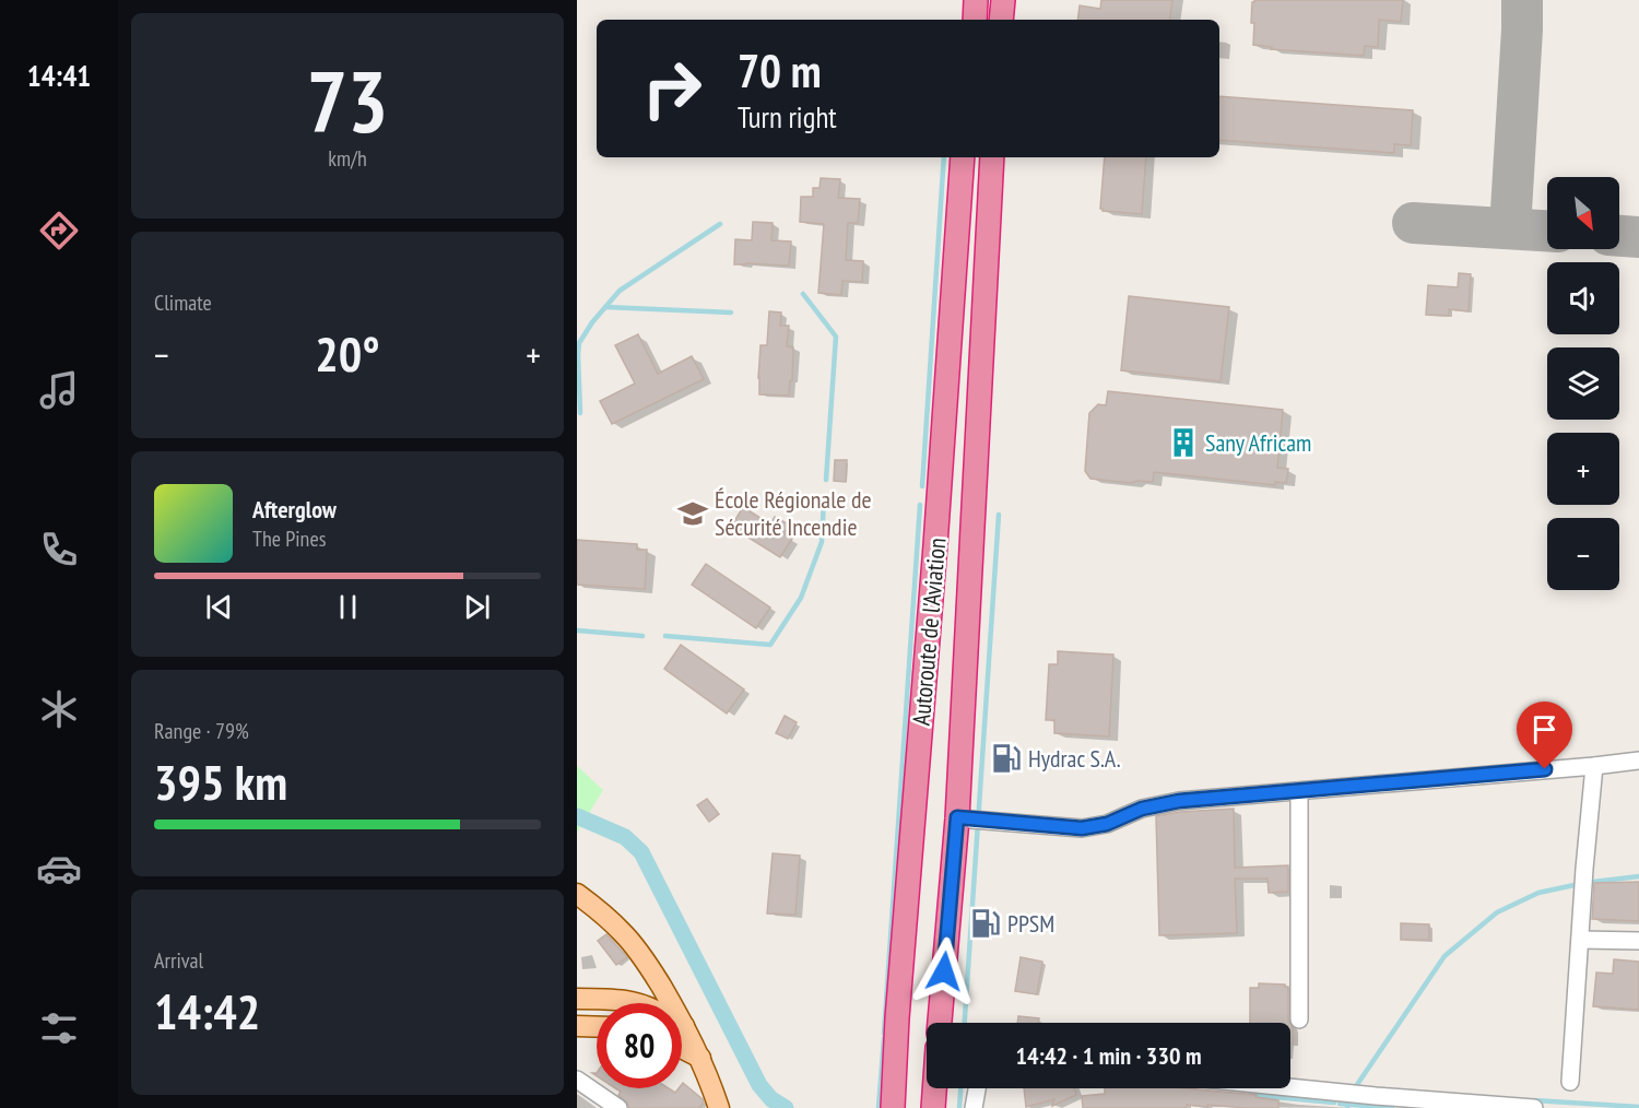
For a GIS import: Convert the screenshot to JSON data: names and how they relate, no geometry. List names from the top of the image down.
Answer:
{
  "streets": {
    "highway": ["Autoroute de l'Aviation"]
  },
  "places": {
    "building": ["Sany Africam"],
    "school or university": ["École Régionale de Sécurité Incendie"],
    "fuel station": ["Hydrac S.A.", "PPSM"]
  },
  "north": "bottom right",
  "page": {
    "tabs": "14:41",
    "tile": [
      ["73", "km/h"],
      "Climate",
      ["Range · 79%", "395 km"],
      ["Arrival", "14:42"]
    ],
    "turn": ["70 m", "Turn right"],
    "map_buttons": ["+", "−"],
    "heat": ["−", "20°", "+"],
    "song": ["Afterglow", "The Pines"],
    "limit": "80",
    "trip": "14:42 · 1 min · 330 m"
  }
}
